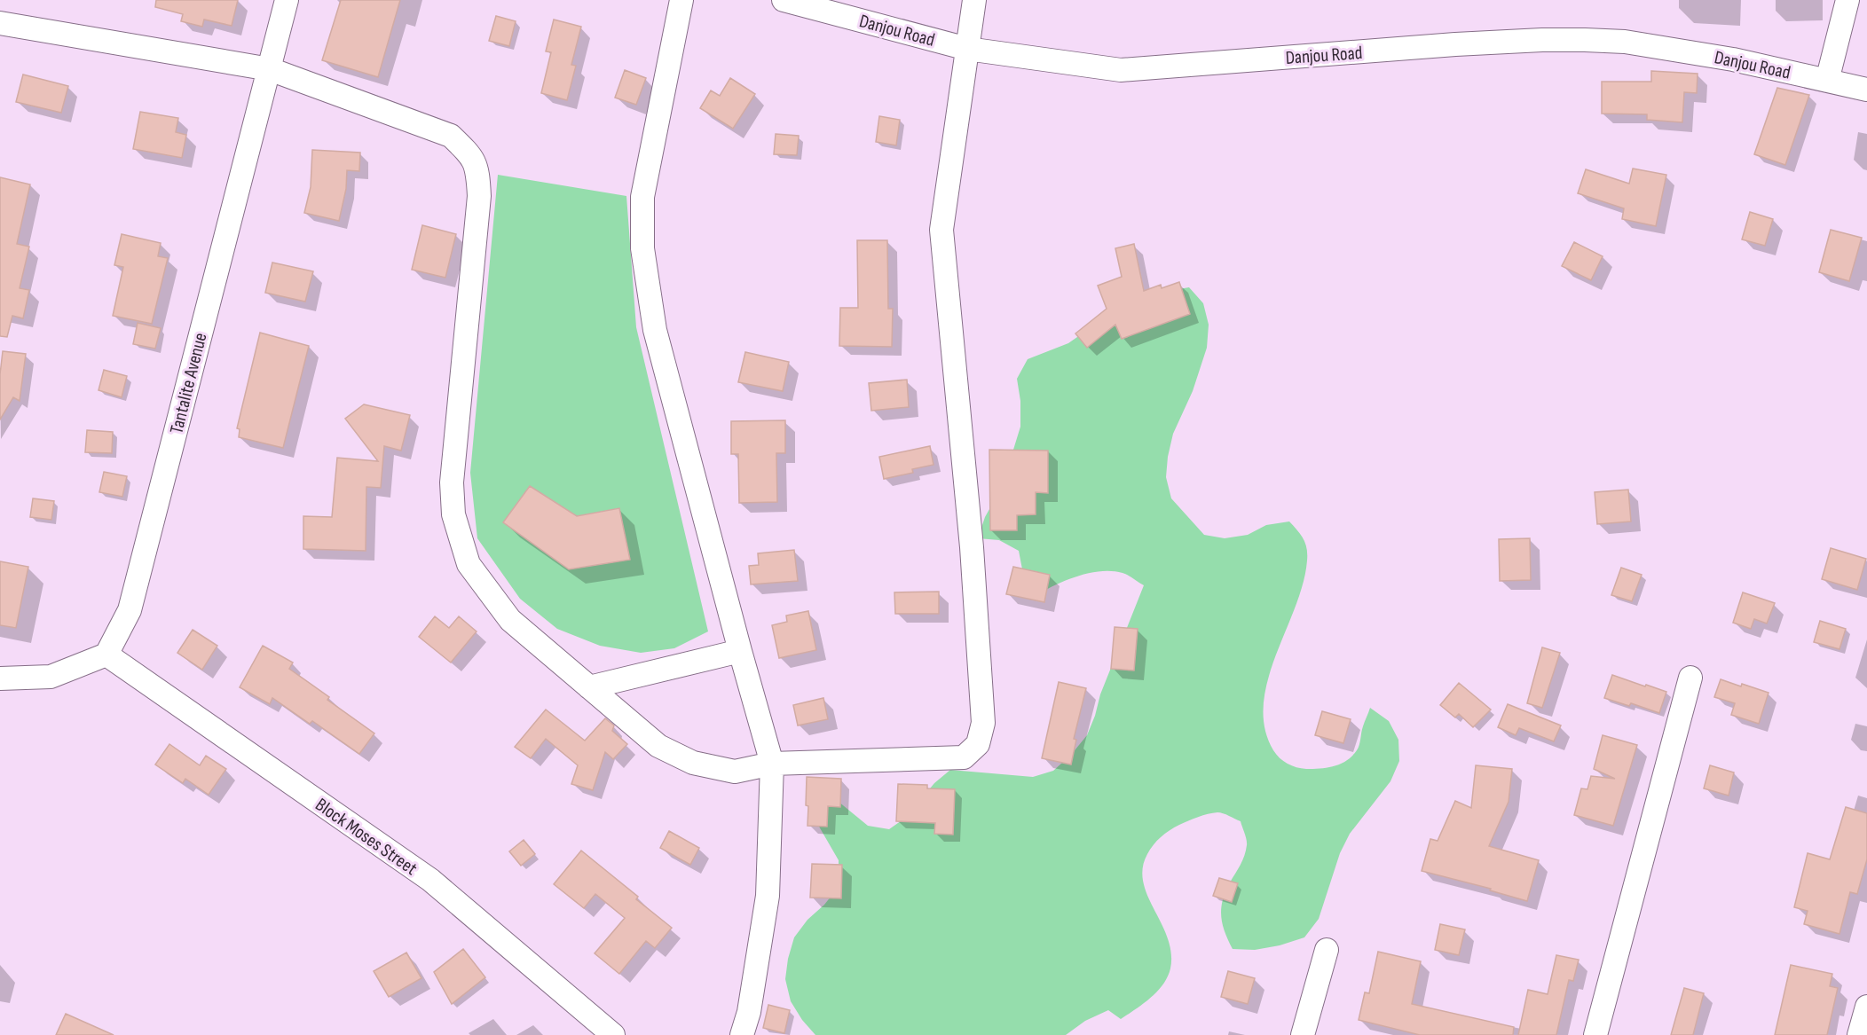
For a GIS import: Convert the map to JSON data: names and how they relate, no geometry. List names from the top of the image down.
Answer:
{
  "streets": {
    "street": ["Danjou Road", "Tantalite Avenue", "Block Moses Street"]
  },
  "crossings": [
    ["Tantalite Avenue", "Block Moses Street"]
  ]
}
